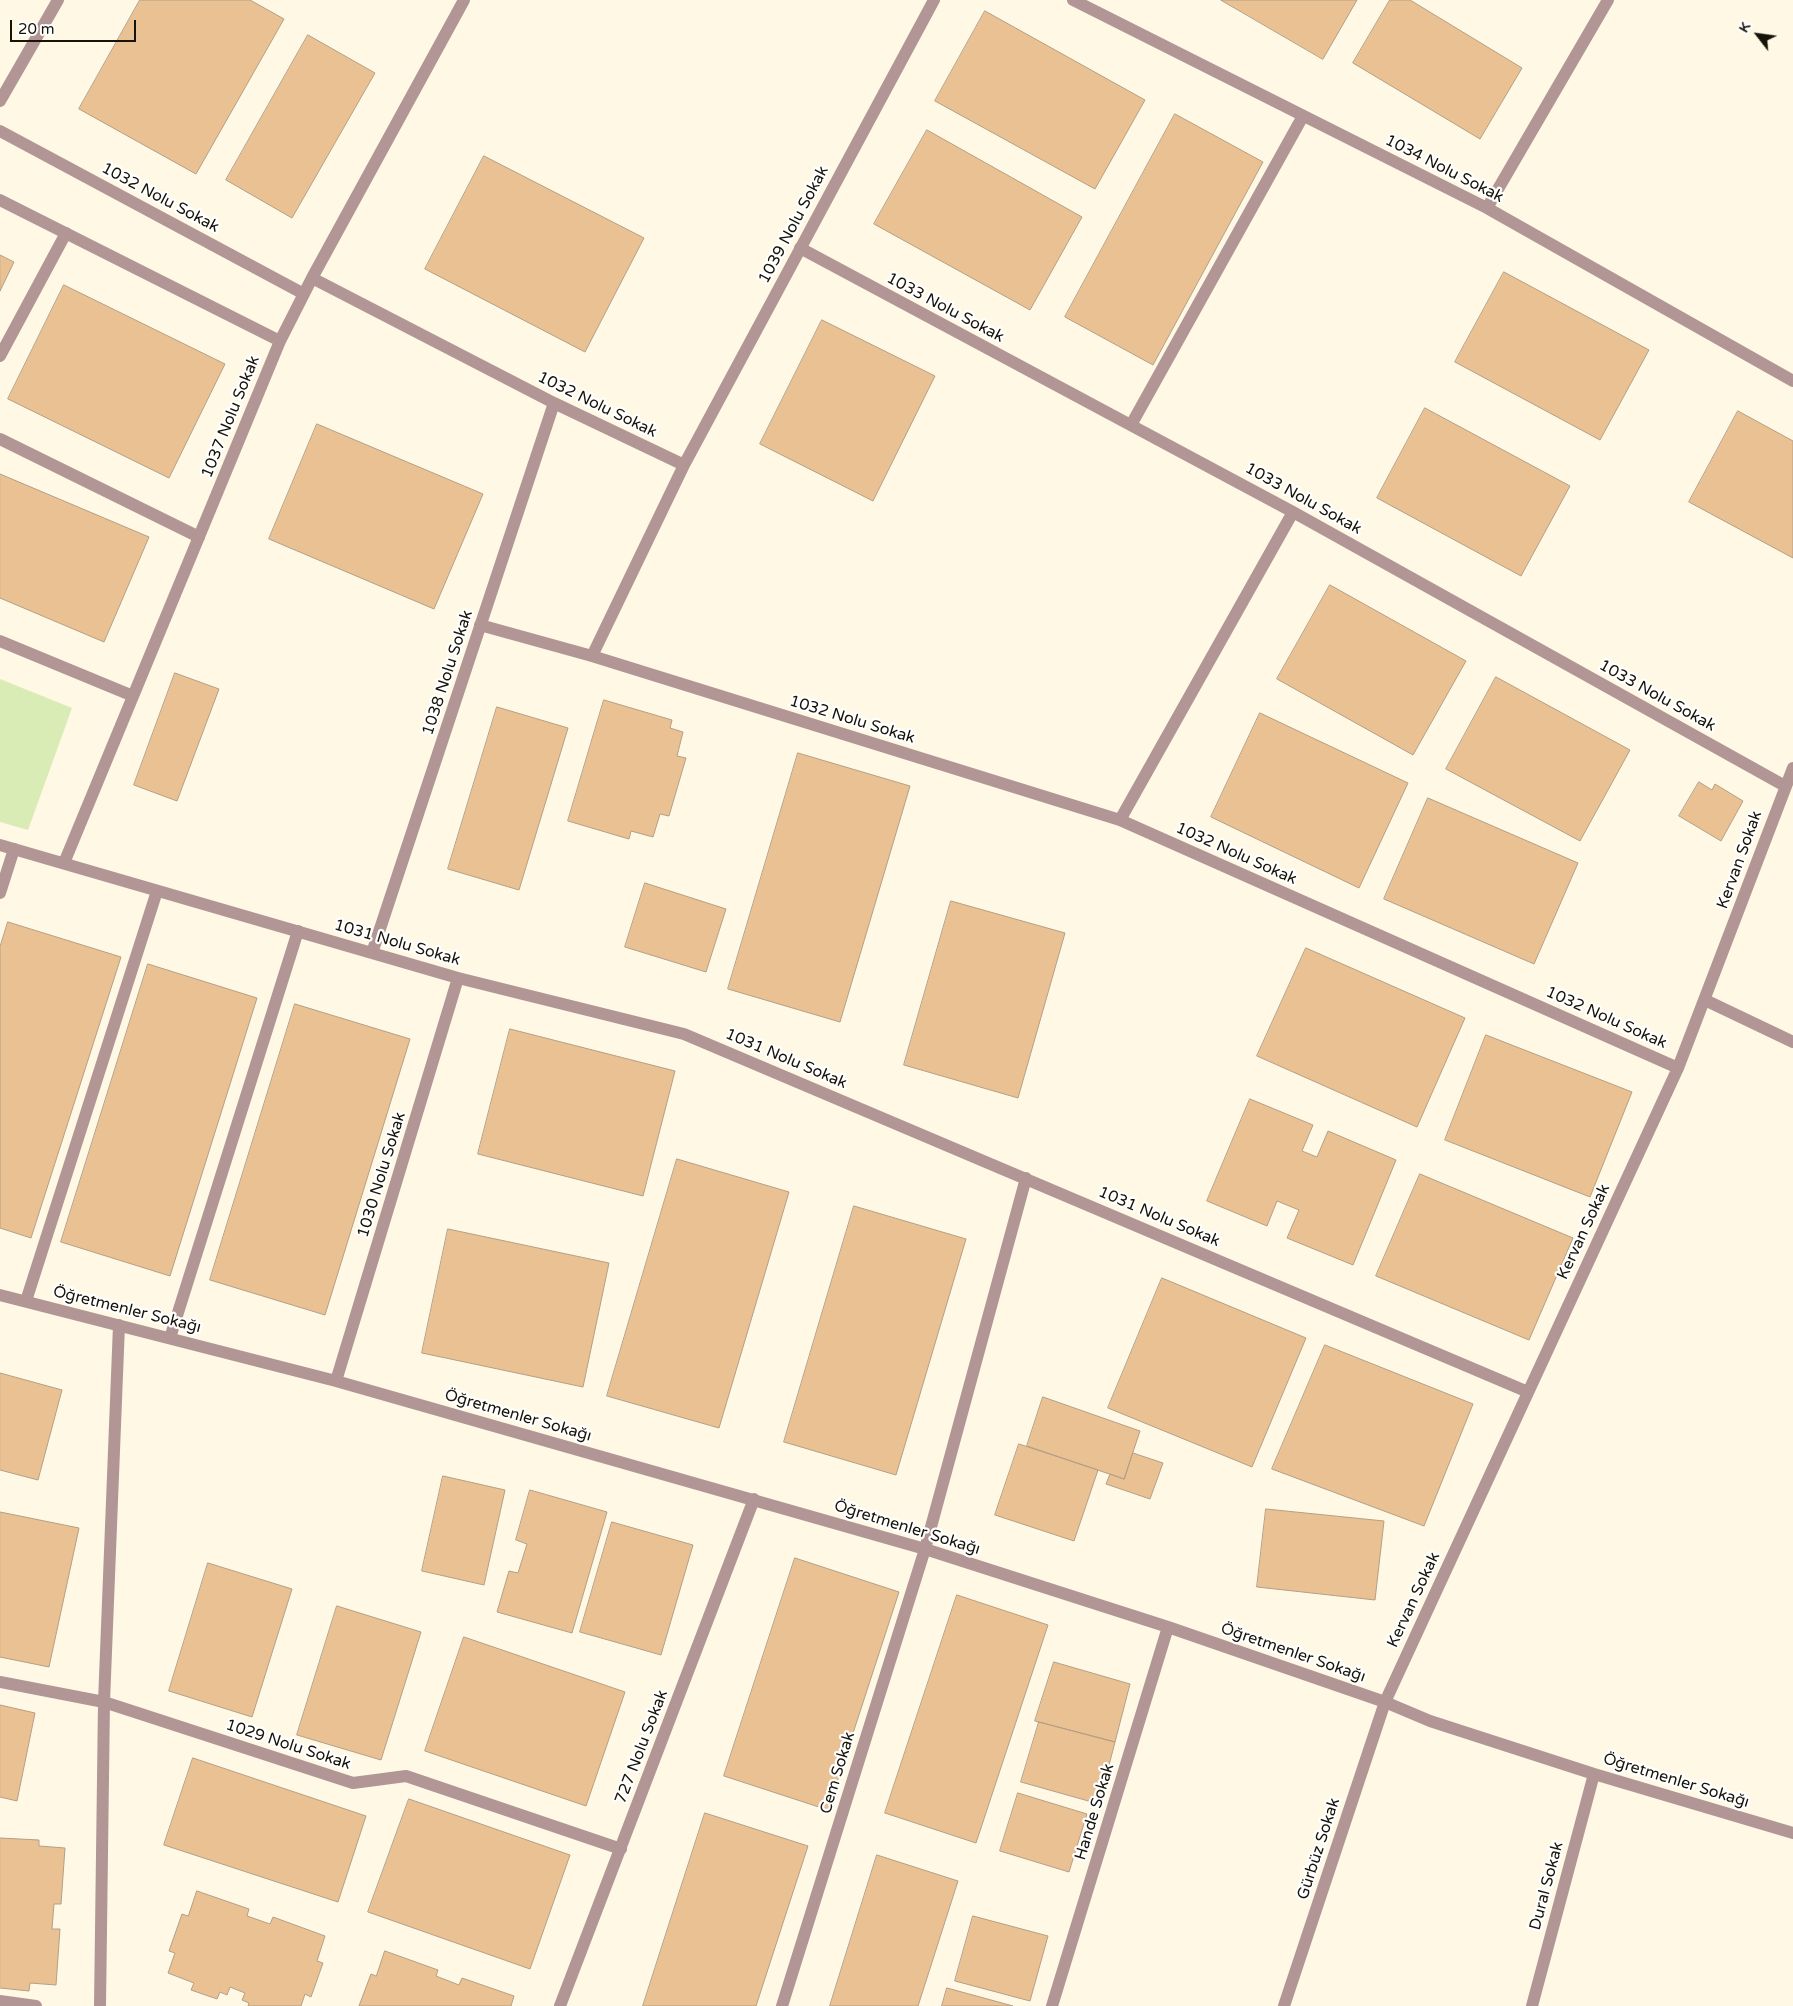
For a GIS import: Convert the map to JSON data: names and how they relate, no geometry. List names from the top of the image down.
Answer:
{
  "streets": {
    "street": [
      "1034 Nolu Sokak",
      "1032 Nolu Sokak",
      "1039 Nolu Sokak",
      "1033 Nolu Sokak",
      "1037 Nolu Sokak",
      "1038 Nolu Sokak",
      "Kervan Sokak",
      "1031 Nolu Sokak",
      "1030 Nolu Sokak",
      "Öğretmenler Sokağı",
      "1029 Nolu Sokak",
      "727 Nolu Sokak",
      "Cem Sokak",
      "Hande Sokak",
      "Gürbüz Sokak",
      "Dural Sokak"
    ]
  },
  "crossings": [
    ["1032 Nolu Sokak", "1039 Nolu Sokak"],
    ["1032 Nolu Sokak", "1037 Nolu Sokak"],
    ["1032 Nolu Sokak", "1038 Nolu Sokak"],
    ["1032 Nolu Sokak", "Kervan Sokak"],
    ["1039 Nolu Sokak", "1033 Nolu Sokak"],
    ["1033 Nolu Sokak", "Kervan Sokak"],
    ["1037 Nolu Sokak", "1031 Nolu Sokak"],
    ["1038 Nolu Sokak", "1031 Nolu Sokak"],
    ["Kervan Sokak", "1031 Nolu Sokak"],
    ["Kervan Sokak", "Öğretmenler Sokağı"],
    ["Kervan Sokak", "Gürbüz Sokak"],
    ["1031 Nolu Sokak", "1030 Nolu Sokak"],
    ["1031 Nolu Sokak", "Cem Sokak"],
    ["1030 Nolu Sokak", "Öğretmenler Sokağı"],
    ["Öğretmenler Sokağı", "727 Nolu Sokak"],
    ["Öğretmenler Sokağı", "Cem Sokak"],
    ["Öğretmenler Sokağı", "Hande Sokak"],
    ["Öğretmenler Sokağı", "Gürbüz Sokak"],
    ["Öğretmenler Sokağı", "Dural Sokak"],
    ["1029 Nolu Sokak", "727 Nolu Sokak"]
  ],
  "scale_bar": "20 m",
  "north": "top left"
}
